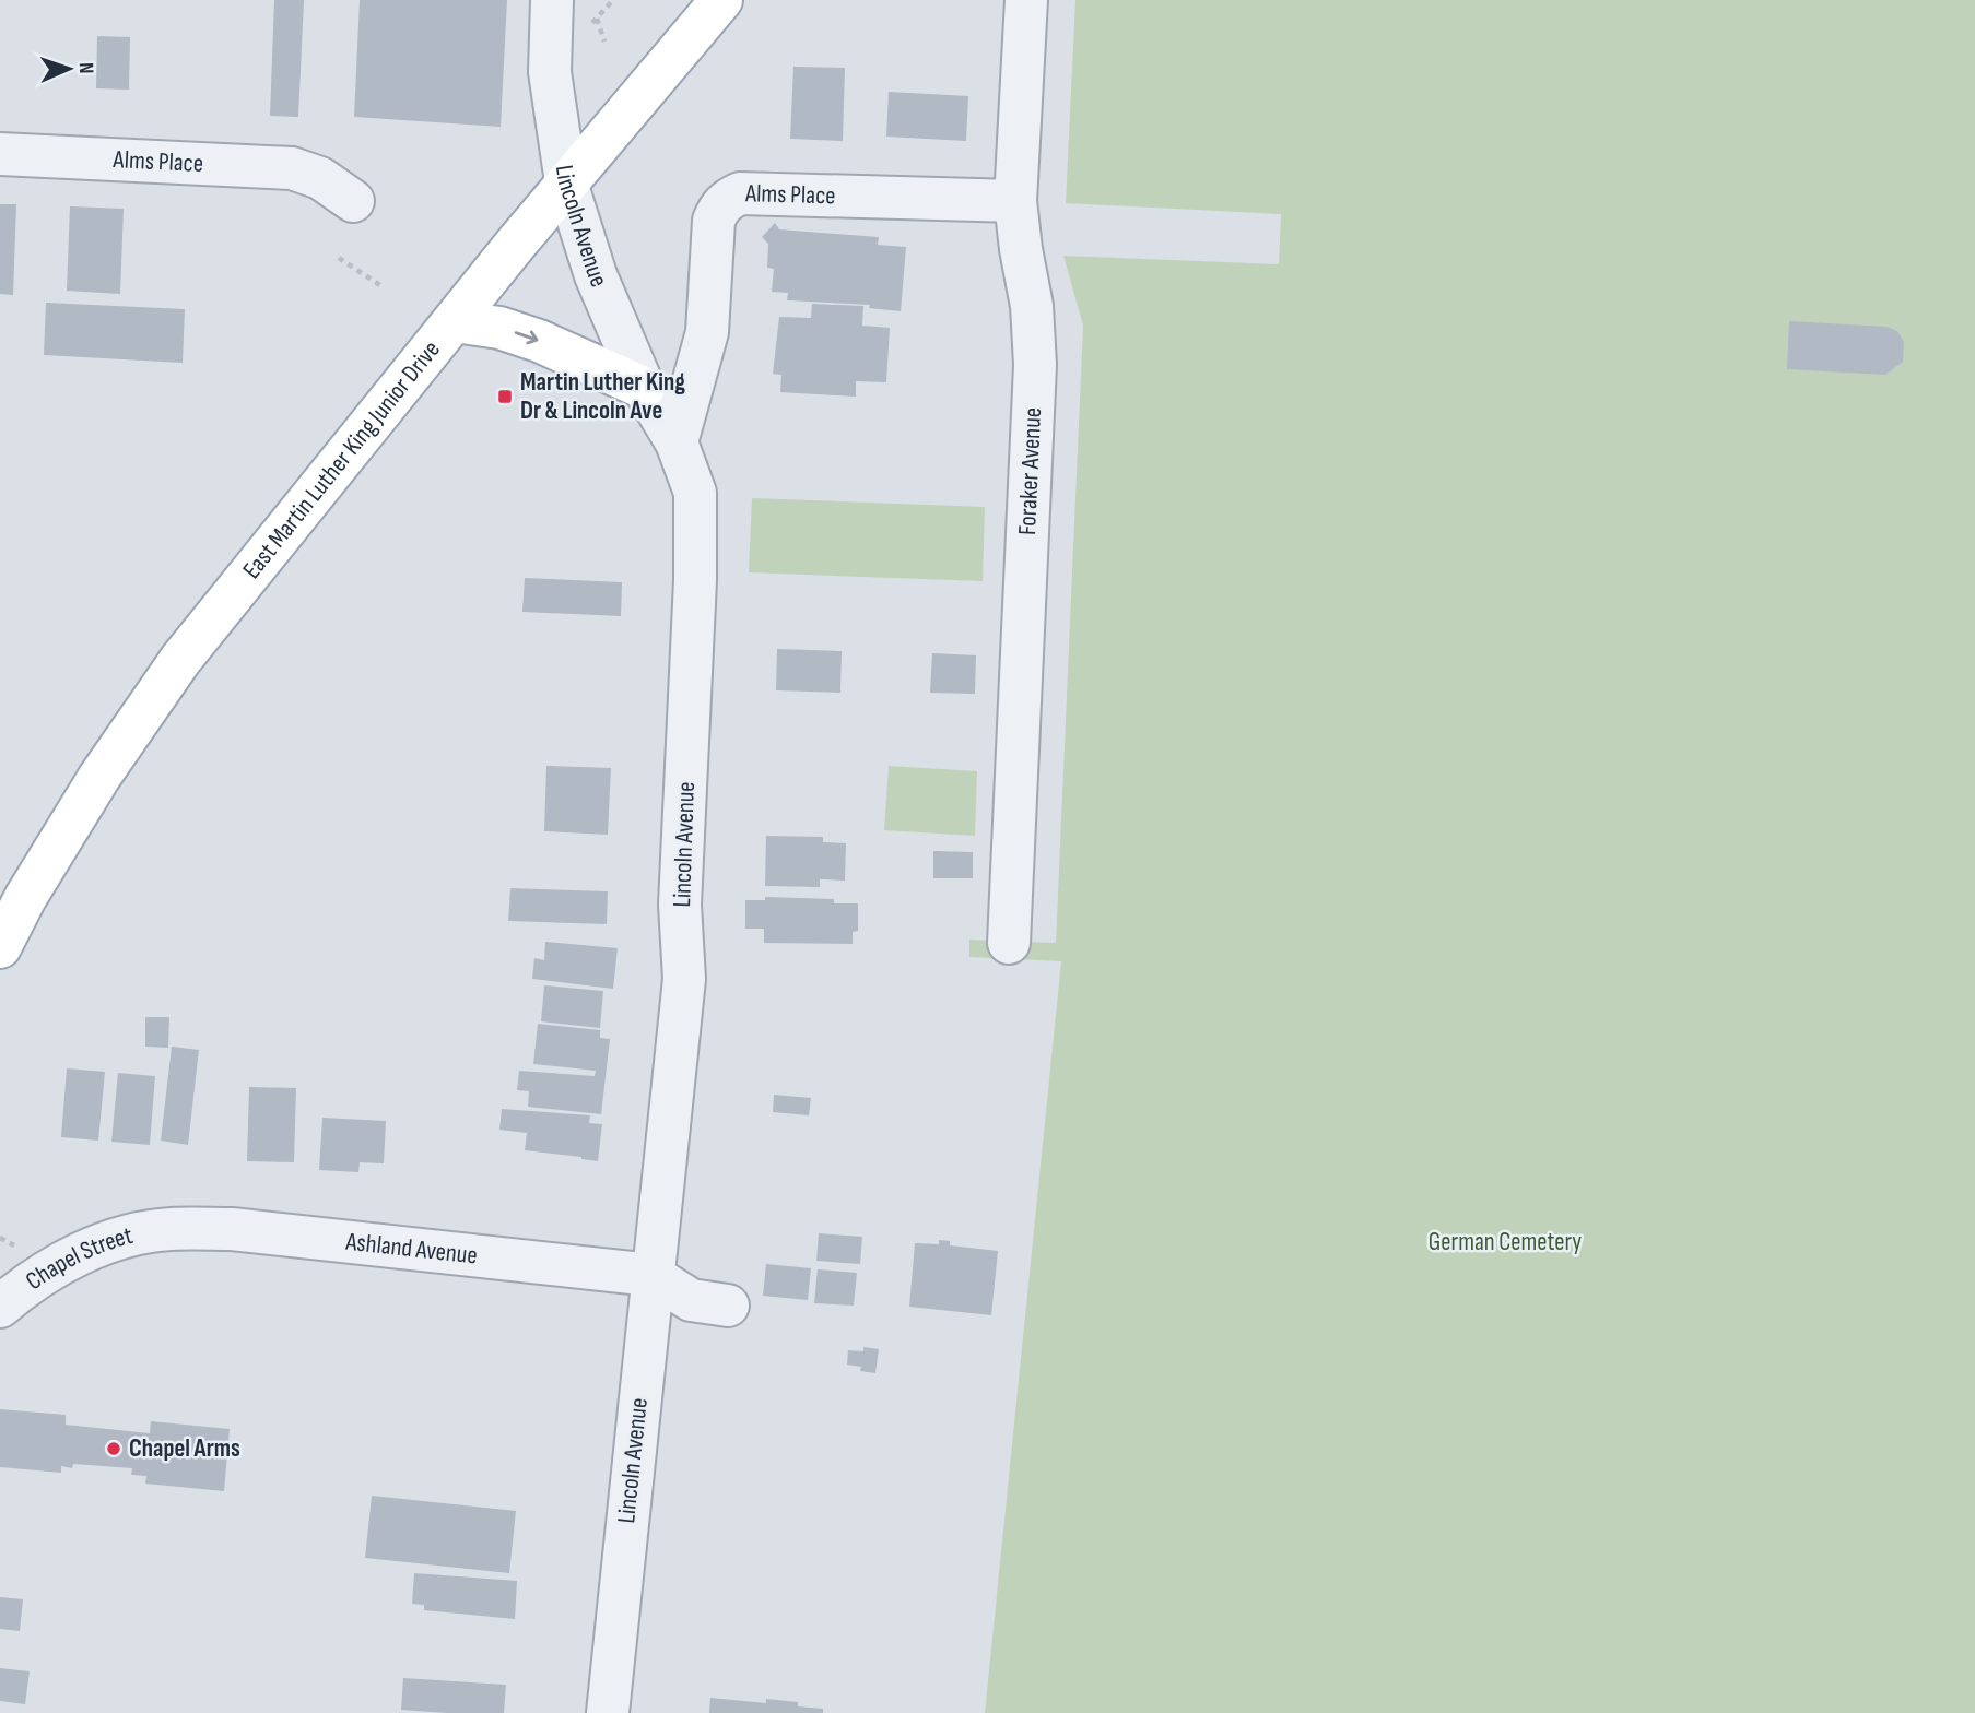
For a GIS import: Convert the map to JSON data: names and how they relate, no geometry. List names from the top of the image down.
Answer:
{
  "streets": {
    "main road": ["East Martin Luther King Junior Drive"],
    "street": [
      "Alms Place",
      "Lincoln Avenue",
      "Foraker Avenue",
      "Ashland Avenue",
      "Chapel Street"
    ]
  },
  "crossings": [
    ["Alms Place", "Lincoln Avenue"],
    ["Alms Place", "Foraker Avenue"],
    ["Lincoln Avenue", "East Martin Luther King Junior Drive"],
    ["Lincoln Avenue", "Ashland Avenue"],
    ["Ashland Avenue", "Chapel Street"]
  ],
  "parks": ["German Cemetery"],
  "places": {
    "transit": ["Martin Luther King Dr & Lincoln Ave"],
    "other": ["Chapel Arms"]
  },
  "north": "right"
}
